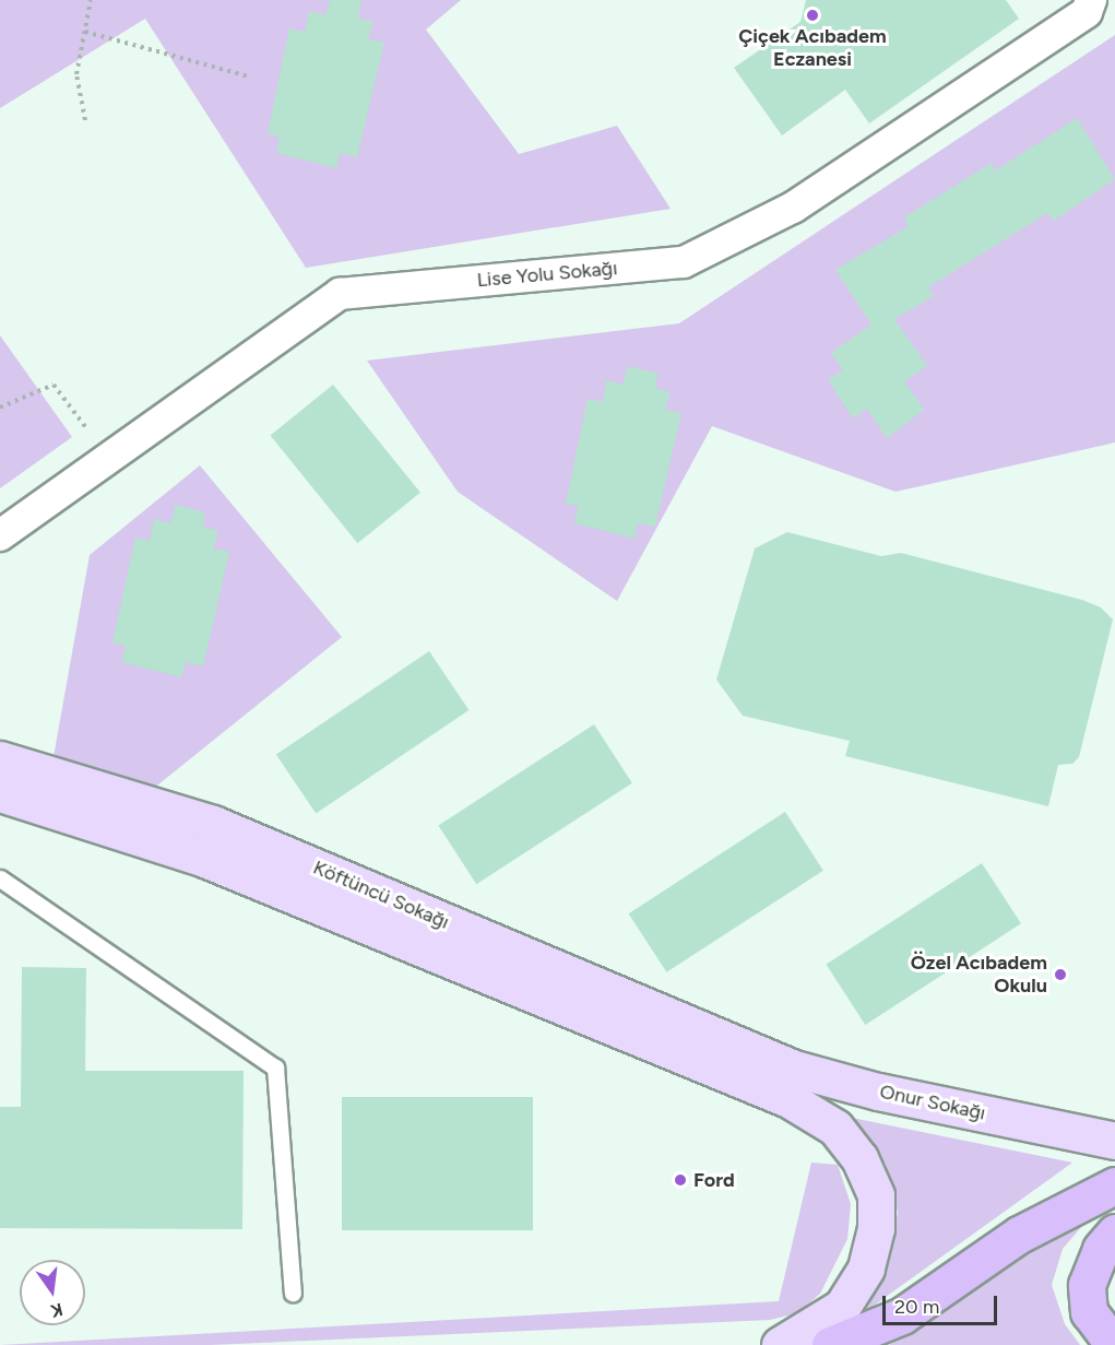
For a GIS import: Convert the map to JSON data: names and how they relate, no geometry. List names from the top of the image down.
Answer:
{
  "streets": {
    "main road": ["Köftüncü Sokağı", "Onur Sokağı"],
    "street": ["Lise Yolu Sokağı"]
  },
  "crossings": [
    ["Köftüncü Sokağı", "Onur Sokağı"]
  ],
  "places": ["Çiçek Acıbadem Eczanesi", "Özel Acıbadem Okulu", "Ford"],
  "scale_bar": "20 m",
  "north": "bottom"
}
